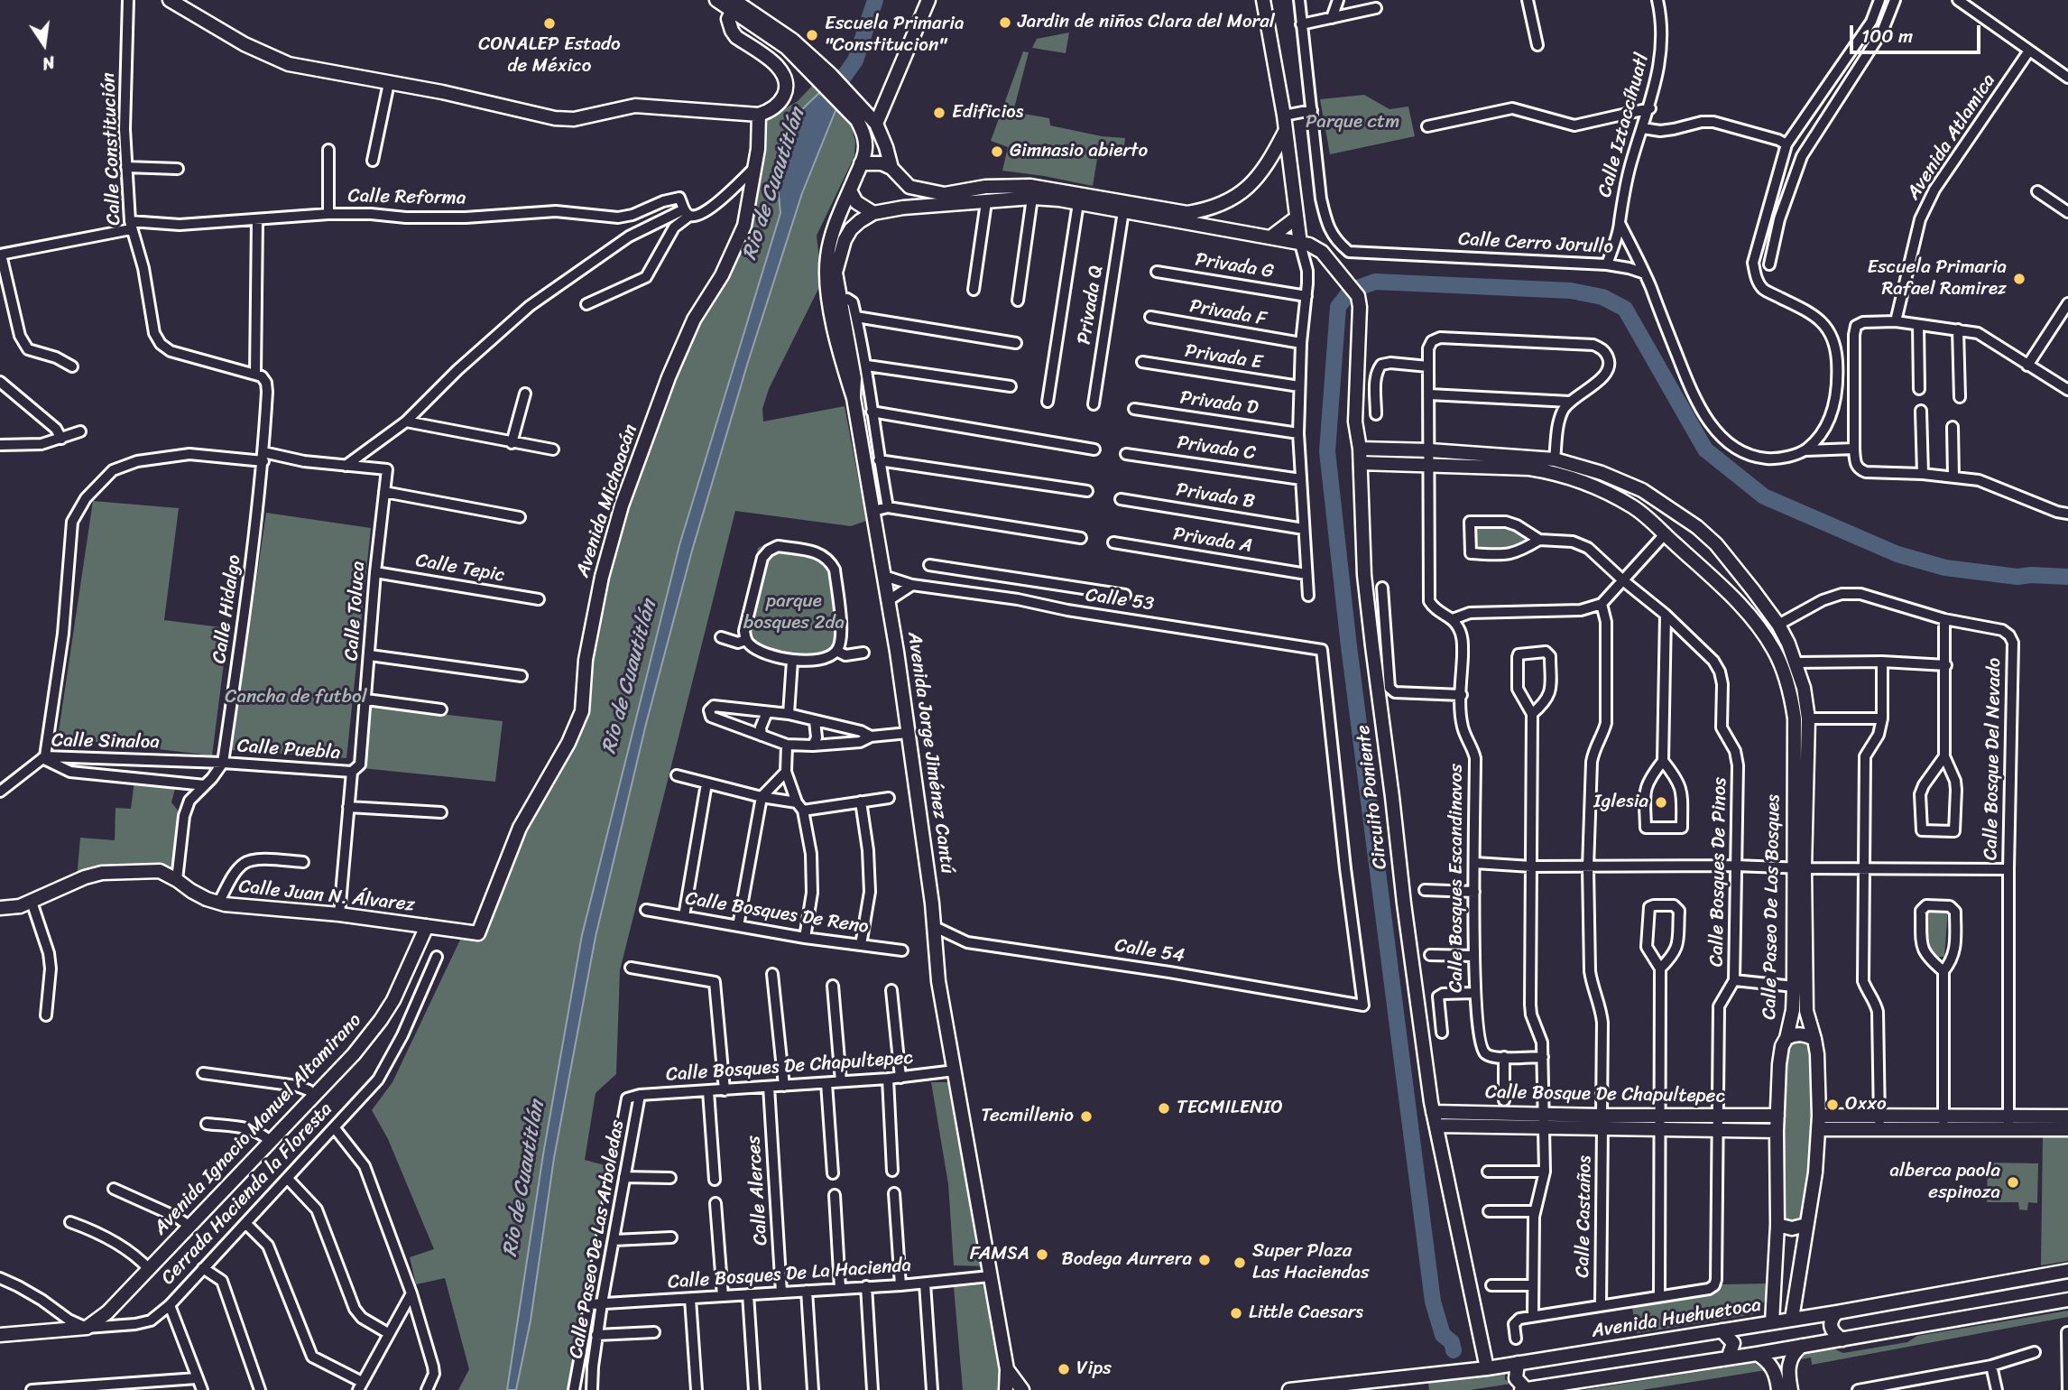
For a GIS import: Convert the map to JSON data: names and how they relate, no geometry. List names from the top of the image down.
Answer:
{
  "streets": {
    "main road": [
      "Avenida Michoacán",
      "Avenida Jorge Jiménez Cantú",
      "Circuito Poniente",
      "Calle Juan N. Álvarez",
      "Calle Paseo De Los Bosques",
      "Calle Bosque De Chapultepec",
      "Avenida Ignacio Manuel Altamirano",
      "Cerrada Hacienda la Floresta",
      "Avenida Huehuetoca"
    ],
    "street": [
      "Calle Iztaccíhuatl",
      "Avenida Atlamica",
      "Calle Constitución",
      "Calle Reforma",
      "Calle Cerro Jorullo",
      "Privada G",
      "Privada Q",
      "Privada F",
      "Privada E",
      "Privada D",
      "Privada C",
      "Privada B",
      "Privada A",
      "Calle Tepic",
      "Calle 53",
      "Calle Hidalgo",
      "Calle Toluca",
      "Calle Sinaloa",
      "Calle Puebla",
      "Calle Bosque Del Nevado",
      "Calle Bosques De Pinos",
      "Calle Bosques Escandinavos",
      "Calle Bosques De Reno",
      "Calle 54",
      "Calle Bosques De Chapultepec",
      "Calle Alerces",
      "Calle Castaños",
      "Calle Paseo De Las Arboledas",
      "Calle Bosques De La Hacienda"
    ]
  },
  "crossings": [
    ["Calle Iztaccíhuatl", "Calle Cerro Jorullo"],
    ["Calle Constitución", "Calle Reforma"],
    ["Calle Constitución", "Calle Hidalgo"],
    ["Privada Q", "Circuito Poniente"],
    ["Avenida Michoacán", "Calle Juan N. Álvarez"],
    ["Calle Tepic", "Calle Toluca"],
    ["Calle 53", "Avenida Jorge Jiménez Cantú"],
    ["Calle 53", "Calle 54"],
    ["Calle Hidalgo", "Calle Toluca"],
    ["Calle Hidalgo", "Calle Sinaloa"],
    ["Calle Hidalgo", "Calle Puebla"],
    ["Calle Toluca", "Calle Sinaloa"],
    ["Calle Toluca", "Calle Puebla"],
    ["Calle Toluca", "Calle Juan N. Álvarez"],
    ["Calle Sinaloa", "Calle Puebla"],
    ["Avenida Jorge Jiménez Cantú", "Circuito Poniente"],
    ["Avenida Jorge Jiménez Cantú", "Calle 54"],
    ["Avenida Jorge Jiménez Cantú", "Calle Bosques De Chapultepec"],
    ["Avenida Jorge Jiménez Cantú", "Calle Bosques De La Hacienda"],
    ["Calle Bosque Del Nevado", "Calle Paseo De Los Bosques"],
    ["Circuito Poniente", "Calle Paseo De Los Bosques"],
    ["Circuito Poniente", "Calle Bosque De Chapultepec"],
    ["Circuito Poniente", "Avenida Huehuetoca"],
    ["Calle Bosques De Pinos", "Calle Bosque De Chapultepec"],
    ["Calle Juan N. Álvarez", "Avenida Ignacio Manuel Altamirano"],
    ["Calle Paseo De Los Bosques", "Calle Bosque De Chapultepec"],
    ["Calle Paseo De Los Bosques", "Avenida Huehuetoca"],
    ["Calle Bosques De Chapultepec", "Calle Alerces"],
    ["Calle Bosques De Chapultepec", "Calle Paseo De Las Arboledas"],
    ["Calle Bosque De Chapultepec", "Calle Castaños"],
    ["Avenida Ignacio Manuel Altamirano", "Cerrada Hacienda la Floresta"],
    ["Calle Alerces", "Calle Bosques De La Hacienda"],
    ["Calle Paseo De Las Arboledas", "Calle Bosques De La Hacienda"]
  ],
  "water": ["Rio de Cuautitlán"],
  "parks": ["Parque ctm", "parque bosques 2da", "Cancha de futbol"],
  "places": [
    "Jardin de niños Clara del Moral",
    "CONALEP Estado de México",
    "Escuela Primaria \"Constitucion\"",
    "Edificios",
    "Gimnasio abierto",
    "Escuela Primaria Rafael Ramirez",
    "Iglesia",
    "Oxxo",
    "TECMILENIO",
    "Tecmillenio",
    "alberca paola espinoza",
    "FAMSA",
    "Bodega Aurrera",
    "Super Plaza Las Haciendas",
    "Little Caesars",
    "Vips"
  ],
  "scale_bar": "100 m",
  "north": "bottom"
}
